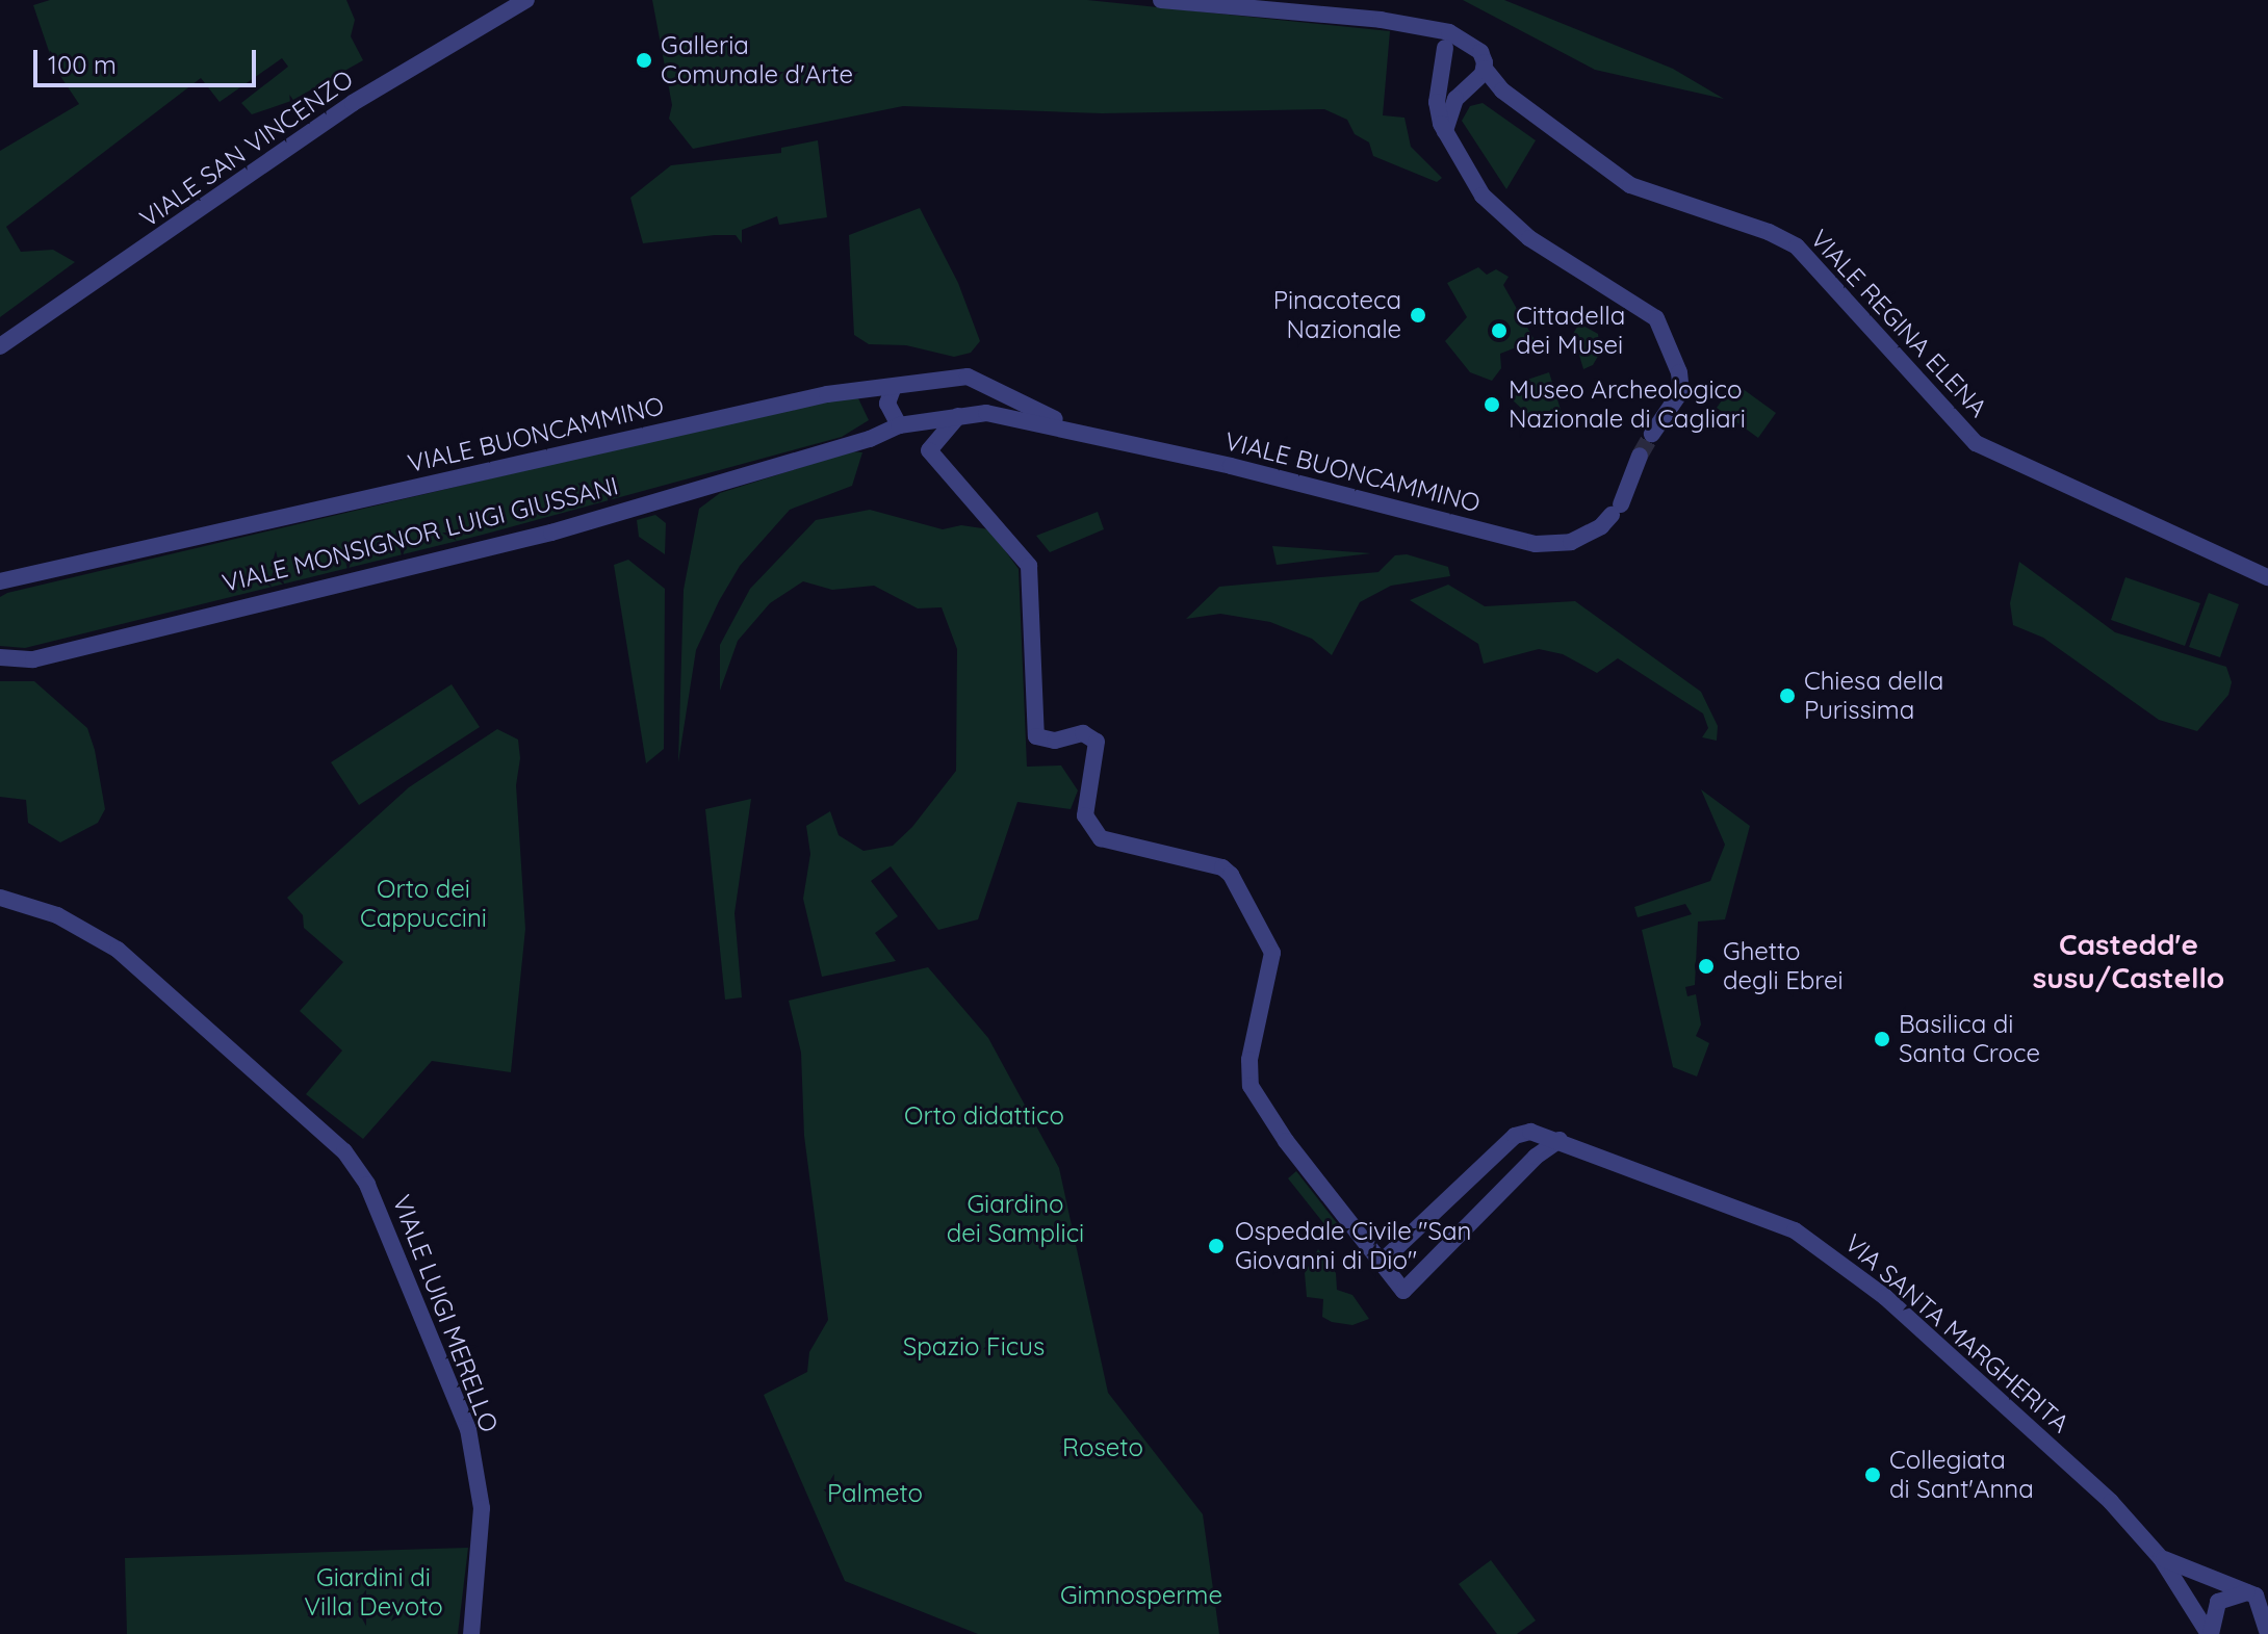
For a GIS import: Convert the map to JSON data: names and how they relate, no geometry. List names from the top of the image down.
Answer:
{
  "streets": {
    "street": [
      "VIALE SAN VINCENZO",
      "VIALE REGINA ELENA",
      "VIALE BUONCAMMINO",
      "VIALE MONSIGNOR LUIGI GIUSSANI",
      "VIALE LUIGI MERELLO",
      "VIA SANTA MARGHERITA"
    ]
  },
  "crossings": [
    ["VIALE BUONCAMMINO", "VIALE MONSIGNOR LUIGI GIUSSANI"]
  ],
  "districts": ["Castedd'e susu/Castello"],
  "parks": [
    "Orto dei Cappuccini",
    "Orto didattico",
    "Giardino dei Samplici",
    "Spazio Ficus",
    "Roseto",
    "Palmeto",
    "Giardini di Villa Devoto",
    "Gimnosperme"
  ],
  "places": [
    "Galleria Comunale d'Arte",
    "Pinacoteca Nazionale",
    "Cittadella dei Musei",
    "Museo Archeologico Nazionale di Cagliari",
    "Chiesa della Purissima",
    "Ghetto degli Ebrei",
    "Basilica di Santa Croce",
    "Ospedale Civile \"San Giovanni di Dio\"",
    "Collegiata di Sant'Anna"
  ],
  "scale_bar": "100 m"
}
